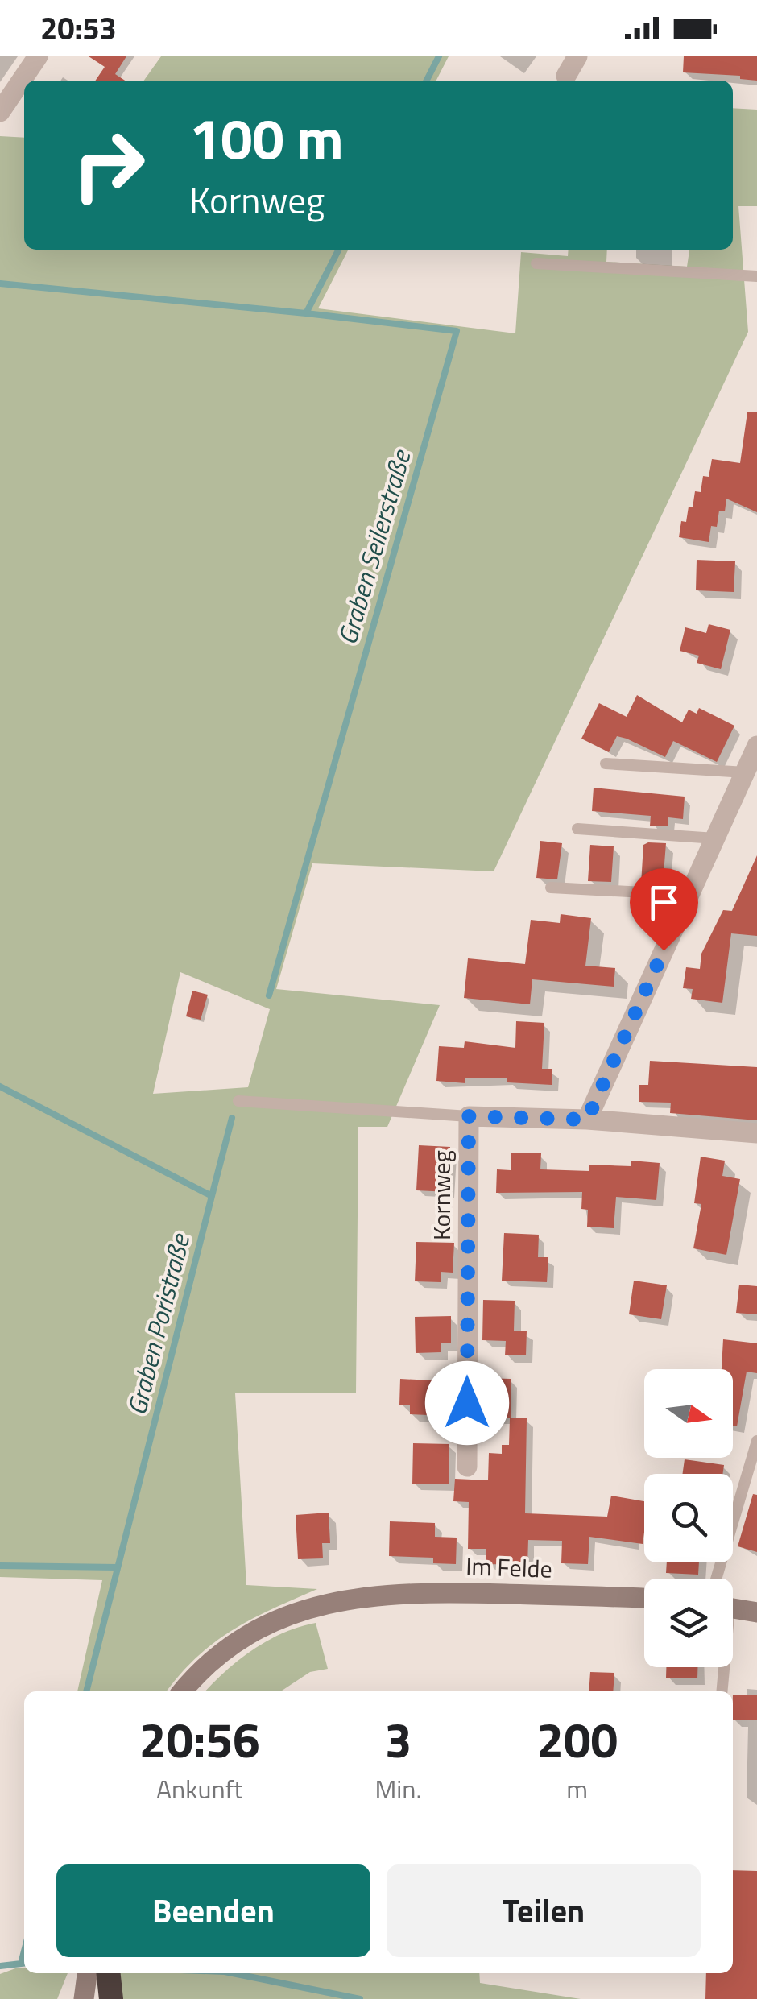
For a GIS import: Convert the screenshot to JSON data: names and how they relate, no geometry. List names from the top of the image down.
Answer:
{
  "streets": {
    "main road": ["Im Felde"],
    "street": ["Kornweg"]
  },
  "water": ["Graben Seilerstraße", "Graben Poristraße"],
  "north": "right",
  "page": {
    "status": "20:53",
    "turn": ["100 m", "Kornweg"],
    "eta": [
      "20:56",
      "Ankunft",
      "3",
      "Min.",
      "200",
      "m"
    ],
    "buttons": ["Beenden", "Teilen"]
  }
}
